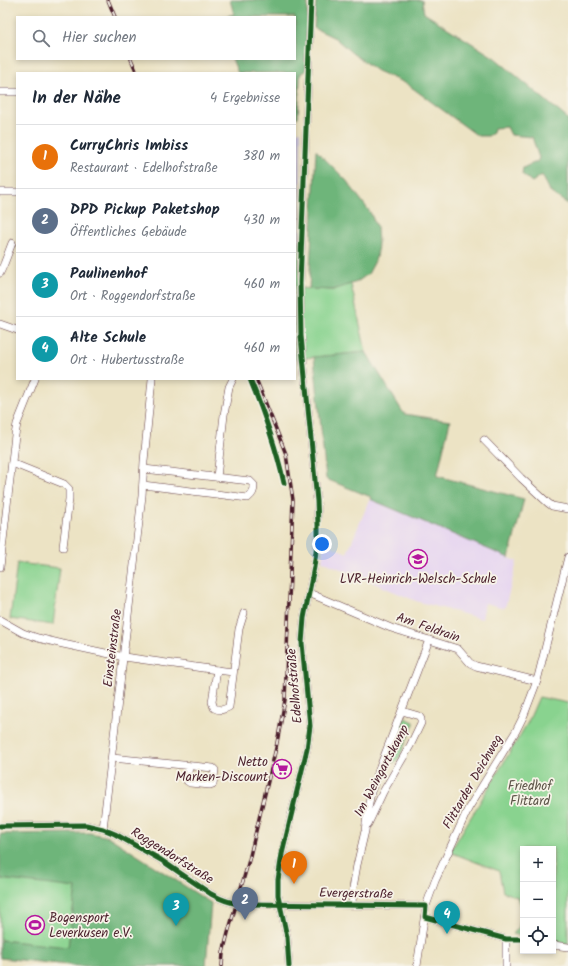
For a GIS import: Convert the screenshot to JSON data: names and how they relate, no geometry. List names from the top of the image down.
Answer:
{
  "streets": {
    "street": [
      "Am Feldrain",
      "Einsteinstraße",
      "Edelhofstraße",
      "Im Weingartskamp",
      "Flittarder Deichweg",
      "Roggendorfstraße",
      "Evergerstraße"
    ]
  },
  "crossings": [
    ["Am Feldrain", "Edelhofstraße"],
    ["Am Feldrain", "Im Weingartskamp"],
    ["Am Feldrain", "Flittarder Deichweg"],
    ["Einsteinstraße", "Roggendorfstraße"],
    ["Edelhofstraße", "Evergerstraße"],
    ["Im Weingartskamp", "Evergerstraße"],
    ["Flittarder Deichweg", "Evergerstraße"],
    ["Roggendorfstraße", "Evergerstraße"]
  ],
  "parks": ["Friedhof Flittard"],
  "places": {
    "school or university": ["LVR-Heinrich-Welsch-Schule"],
    "supermarket": ["Netto Marken-Discount"],
    "sports": ["Bogensport Leverkusen e.V."]
  },
  "page": {
    "search": "Hier suchen",
    "heading": ["In der Nähe", "4 Ergebnisse"],
    "list": [
      {
        "mark": "1",
        "name": "CurryChris Imbiss",
        "note": "Restaurant · Edelhofstraße",
        "value": "380 m"
      },
      {
        "mark": "2",
        "name": "DPD Pickup Paketshop",
        "note": "Öffentliches Gebäude",
        "value": "430 m"
      },
      {
        "mark": "3",
        "name": "Paulinenhof",
        "note": "Ort · Roggendorfstraße",
        "value": "460 m"
      },
      {
        "mark": "4",
        "name": "Alte Schule",
        "note": "Ort · Hubertusstraße",
        "value": "460 m"
      }
    ],
    "map_buttons": ["+", "−"],
    "pins": [
      "1",
      "2",
      "3",
      "4"
    ]
  }
}
